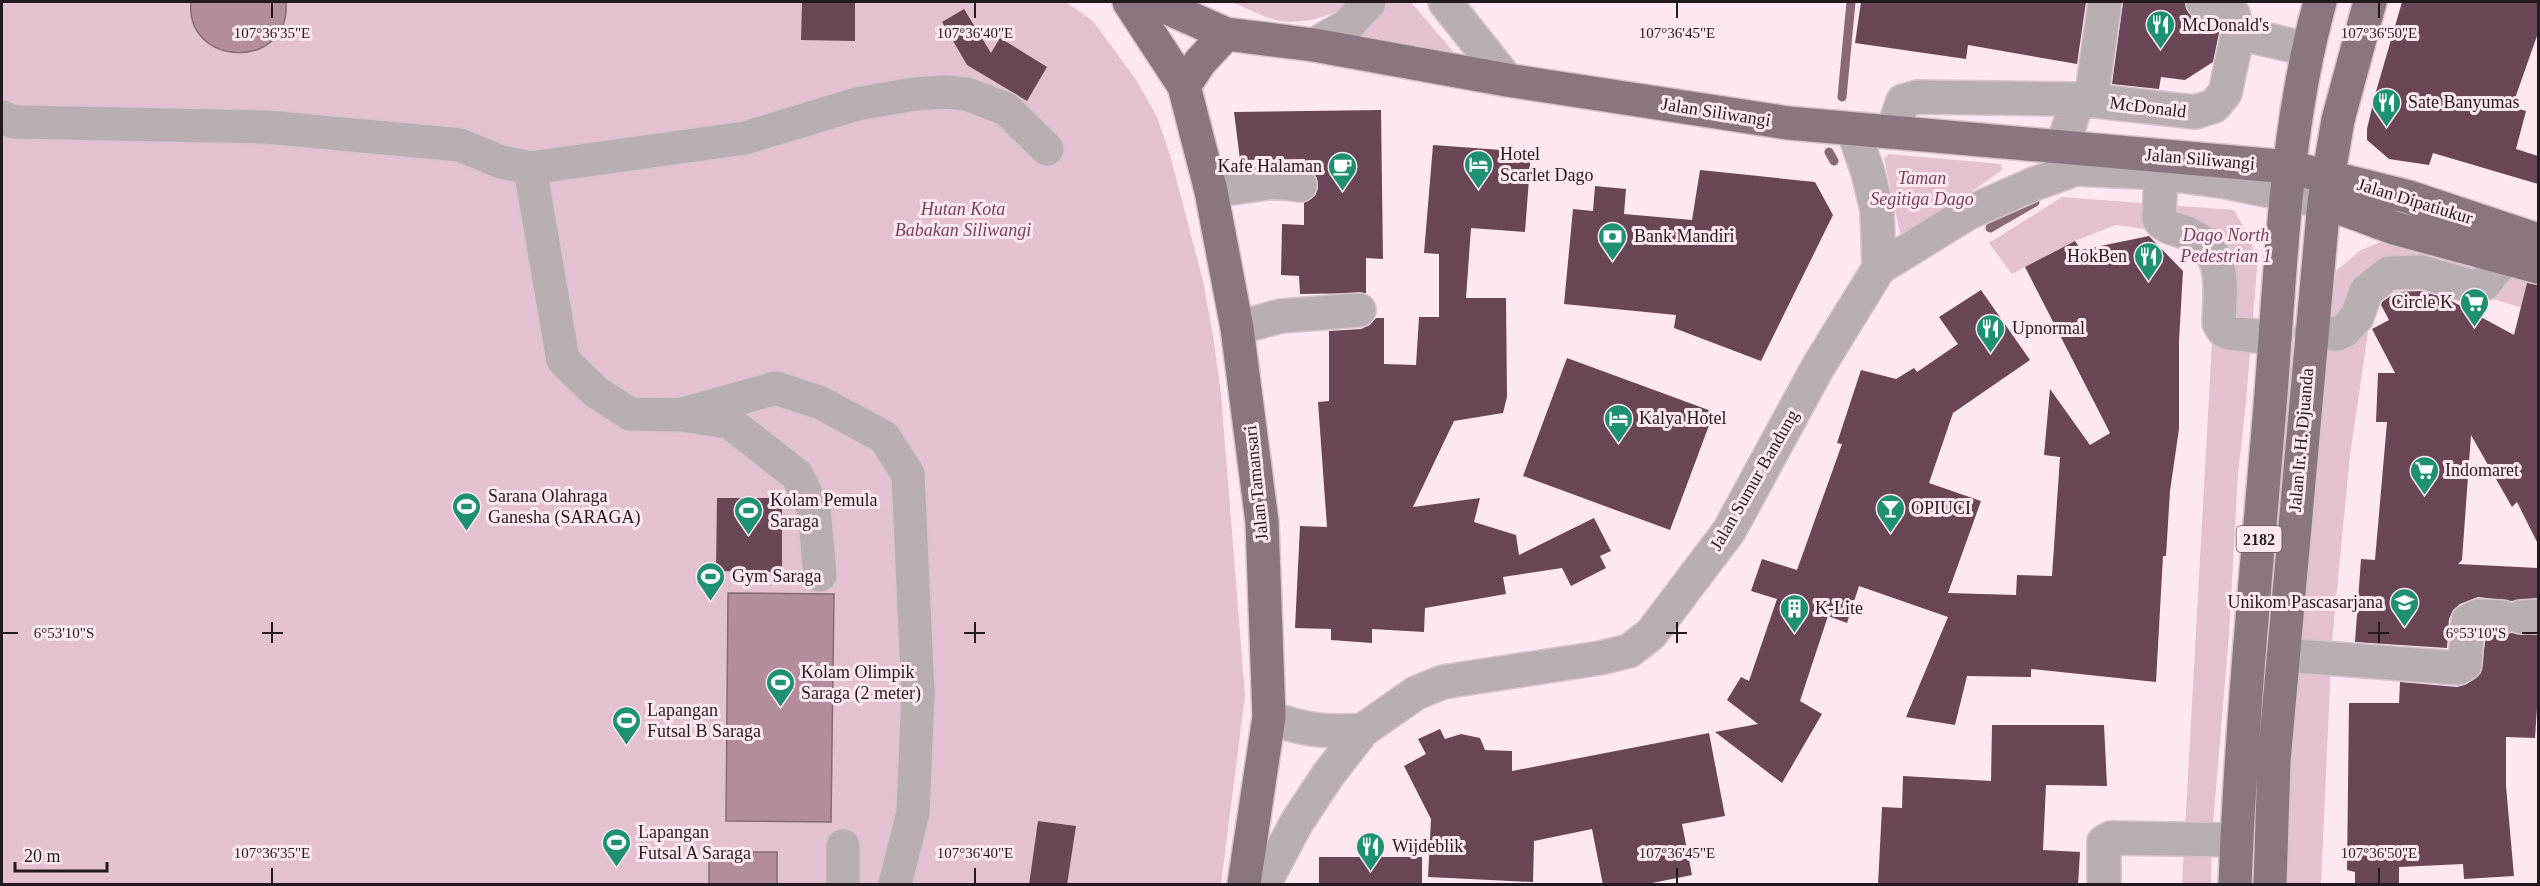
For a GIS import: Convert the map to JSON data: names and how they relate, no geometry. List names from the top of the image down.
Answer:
{
  "streets": {
    "main road": [
      "Jalan Siliwangi",
      "Jalan Dipatiukur",
      "Jalan Ir. H. Djuanda",
      "Jalan Tamansari",
      "2182"
    ],
    "street": ["McDonald", "Jalan Sumur Bandung"]
  },
  "crossings": [
    ["McDonald", "Jalan Siliwangi"],
    ["Jalan Siliwangi", "Jalan Dipatiukur"],
    ["Jalan Siliwangi", "Jalan Ir. H. Djuanda"],
    ["Jalan Siliwangi", "Jalan Sumur Bandung"],
    ["Jalan Dipatiukur", "Jalan Ir. H. Djuanda"]
  ],
  "parks": ["Taman Segitiga Dago", "Hutan Kota Babakan Siliwangi", "Dago North Pedestrian 1"],
  "places": {
    "restaurant": [
      "McDonald's",
      "Sate Banyumas",
      "HokBen",
      "Upnormal",
      "Wijdeblik"
    ],
    "hotel": ["Hotel Scarlet Dago", "Kalya Hotel"],
    "cafe": ["Kafe Halaman"],
    "bank": ["Bank Mandiri"],
    "supermarket": ["Circle K", "Indomaret"],
    "sports": [
      "Sarana Olahraga Ganesha (SARAGA)",
      "Kolam Pemula Saraga",
      "Gym Saraga",
      "Kolam Olimpik Saraga (2 meter)",
      "Lapangan Futsal B Saraga",
      "Lapangan Futsal A Saraga"
    ],
    "bar": ["OPIUCI"],
    "school or university": ["Unikom Pascasarjana"],
    "building": ["K-Lite"]
  },
  "scale_bar": "20 m",
  "coordinates": [
    "107°36'35\"E",
    "107°36'40\"E",
    "107°36'45\"E",
    "107°36'50\"E",
    "6°53'10\"S"
  ]
}
